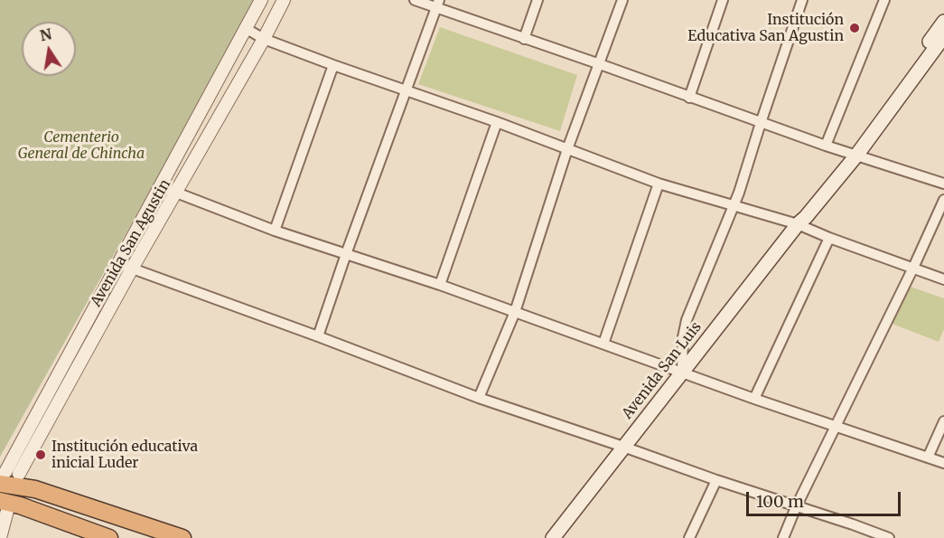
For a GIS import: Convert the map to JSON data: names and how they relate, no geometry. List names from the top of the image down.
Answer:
{
  "streets": {
    "main road": ["Avenida San Luis"],
    "street": ["Avenida San Agustin"]
  },
  "parks": ["Cementerio General de Chincha"],
  "places": ["Institución Educativa San Agustin", "Institución educativa inicial Luder"],
  "scale_bar": "100 m",
  "north": "top"
}
